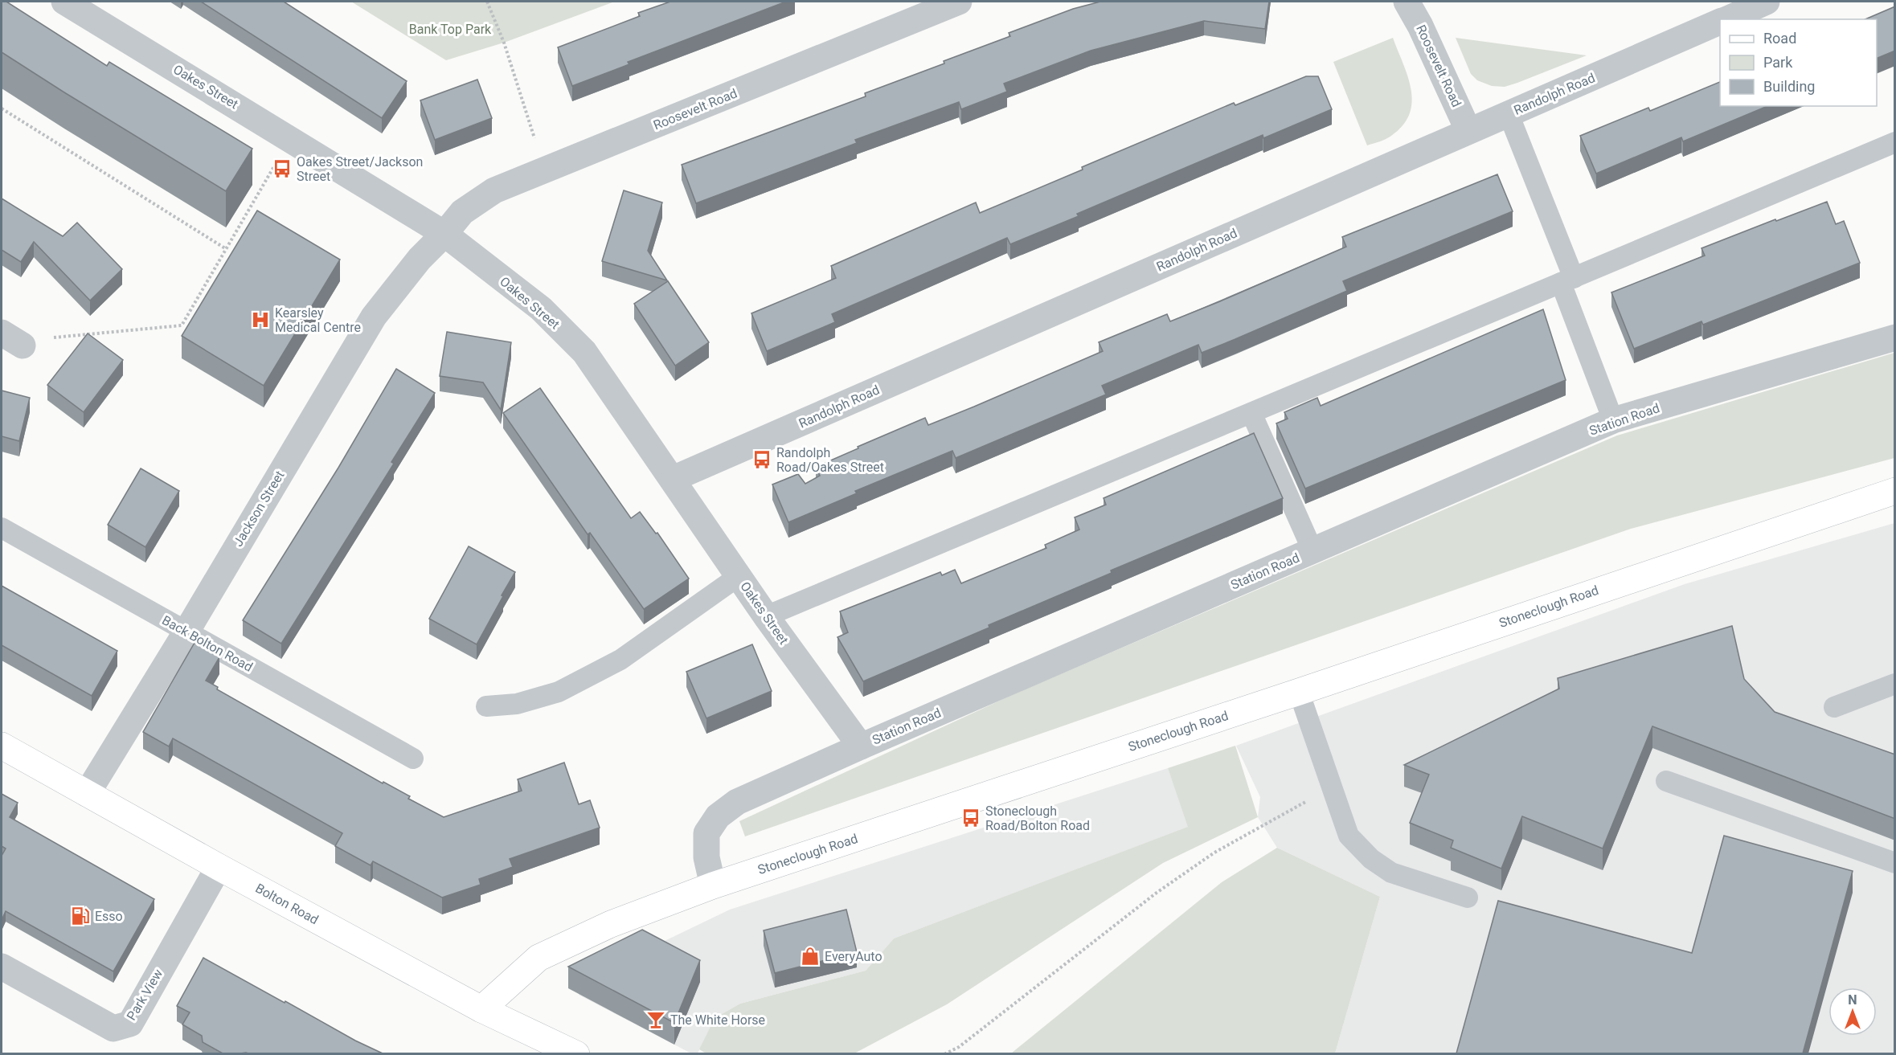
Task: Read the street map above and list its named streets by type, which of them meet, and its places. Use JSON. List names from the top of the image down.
{
  "streets": {
    "main road": ["Stoneclough Road", "Bolton Road"],
    "street": [
      "Roosevelt Road",
      "Oakes Street",
      "Randolph Road",
      "Station Road",
      "Jackson Street",
      "Park View"
    ],
    "lane": ["Back Bolton Road"]
  },
  "crossings": [
    ["Roosevelt Road", "Oakes Street"],
    ["Roosevelt Road", "Randolph Road"],
    ["Roosevelt Road", "Jackson Street"],
    ["Oakes Street", "Randolph Road"],
    ["Oakes Street", "Station Road"],
    ["Oakes Street", "Jackson Street"],
    ["Station Road", "Stoneclough Road"],
    ["Jackson Street", "Back Bolton Road"],
    ["Jackson Street", "Bolton Road"],
    ["Stoneclough Road", "Bolton Road"],
    ["Bolton Road", "Park View"]
  ],
  "parks": ["Bank Top Park"],
  "places": {
    "bus stop": ["Oakes Street/Jackson Street", "Randolph Road/Oakes Street", "Stoneclough Road/Bolton Road"],
    "hospital": ["Kearsley Medical Centre"],
    "fuel station": ["Esso"],
    "shop": ["EveryAuto"],
    "bar": ["The White Horse"]
  },
  "legend": ["Road", "Park", "Building"],
  "north": "top"
}
